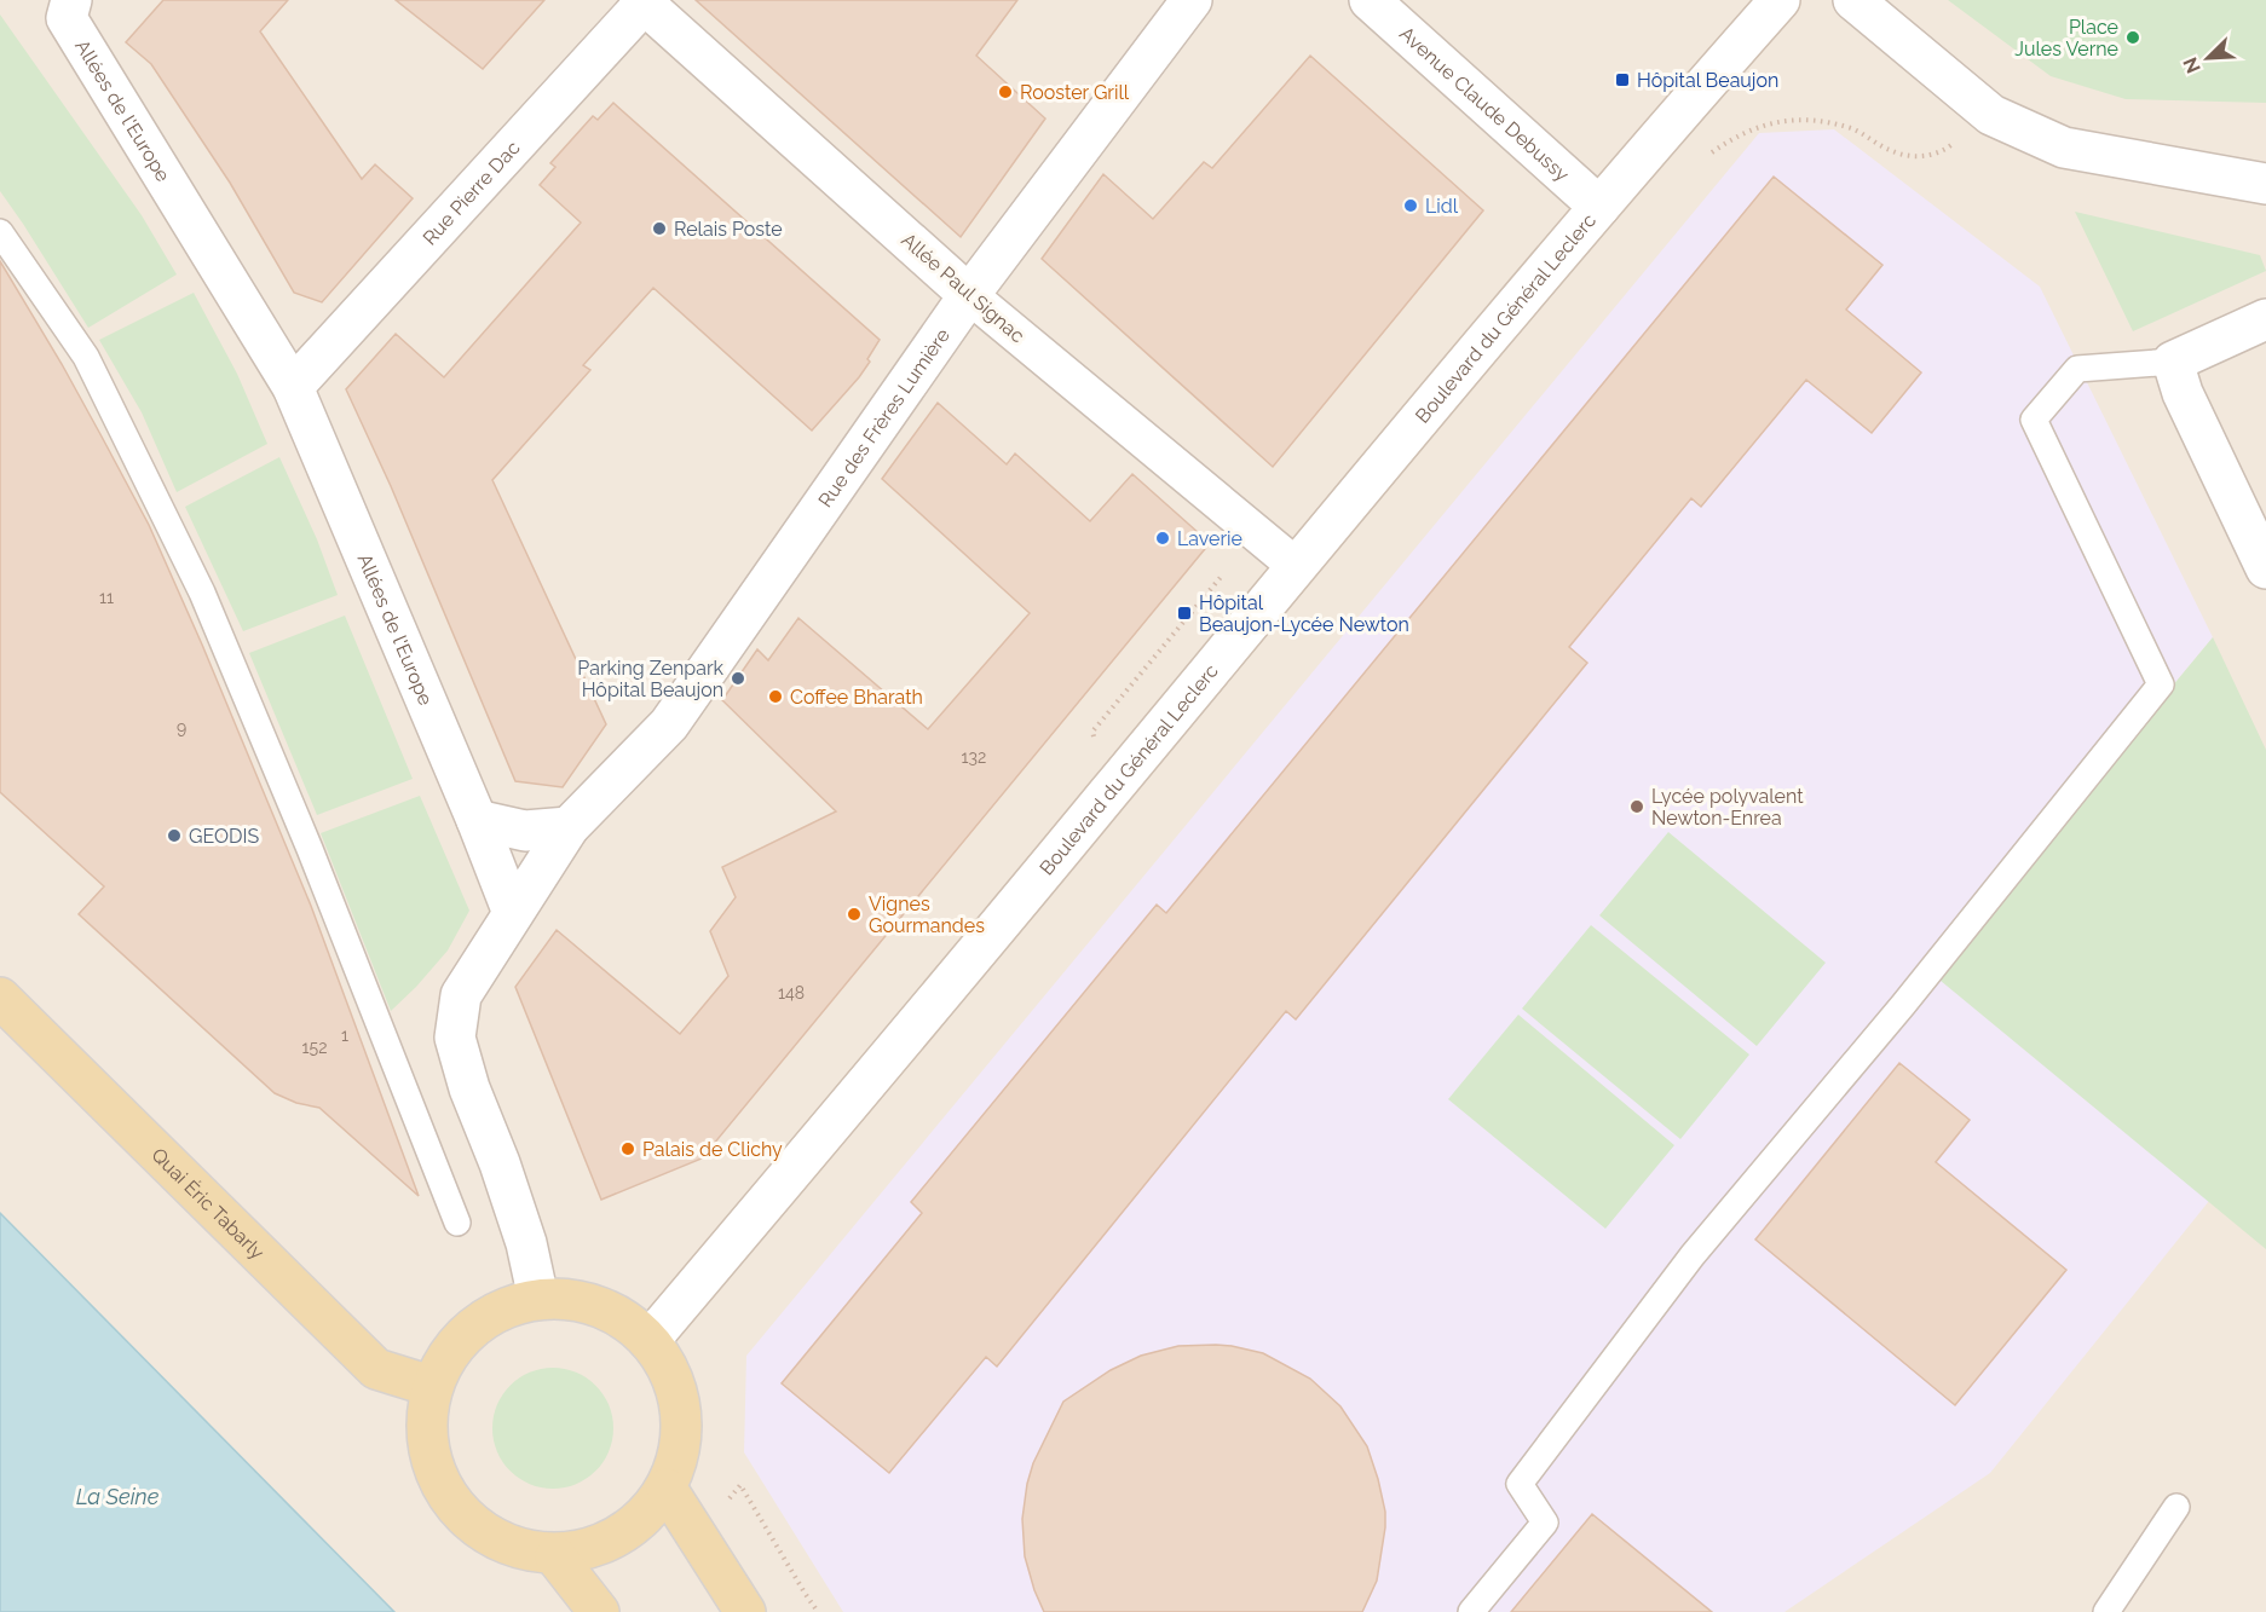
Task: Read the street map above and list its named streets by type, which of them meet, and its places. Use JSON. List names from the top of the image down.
{
  "streets": {
    "main road": ["Quai Éric Tabarly"],
    "street": [
      "Avenue Claude Debussy",
      "Allées de l'Europe",
      "Rue Pierre Dac",
      "Allée Paul Signac",
      "Boulevard du Général Leclerc",
      "Rue des Frères Lumière"
    ]
  },
  "crossings": [
    ["Avenue Claude Debussy", "Boulevard du Général Leclerc"],
    ["Allées de l'Europe", "Rue Pierre Dac"],
    ["Allées de l'Europe", "Rue des Frères Lumière"],
    ["Rue Pierre Dac", "Allée Paul Signac"],
    ["Allée Paul Signac", "Boulevard du Général Leclerc"],
    ["Allée Paul Signac", "Rue des Frères Lumière"],
    ["Boulevard du Général Leclerc", "Quai Éric Tabarly"]
  ],
  "water": ["La Seine"],
  "places": {
    "other": [
      "Place Jules Verne",
      "Rooster Grill",
      "Lidl",
      "Relais Poste",
      "Laverie",
      "Parking Zenpark Hôpital Beaujon",
      "Coffee Bharath",
      "Lycée polyvalent Newton-Enrea",
      "GEODIS",
      "Vignes Gourmandes",
      "Palais de Clichy"
    ],
    "transit": ["Hôpital Beaujon", "Hôpital Beaujon-Lycée Newton"]
  },
  "house_numbers": [
    "11",
    "9",
    "132",
    "148",
    "1",
    "152"
  ],
  "north": "bottom left"
}
